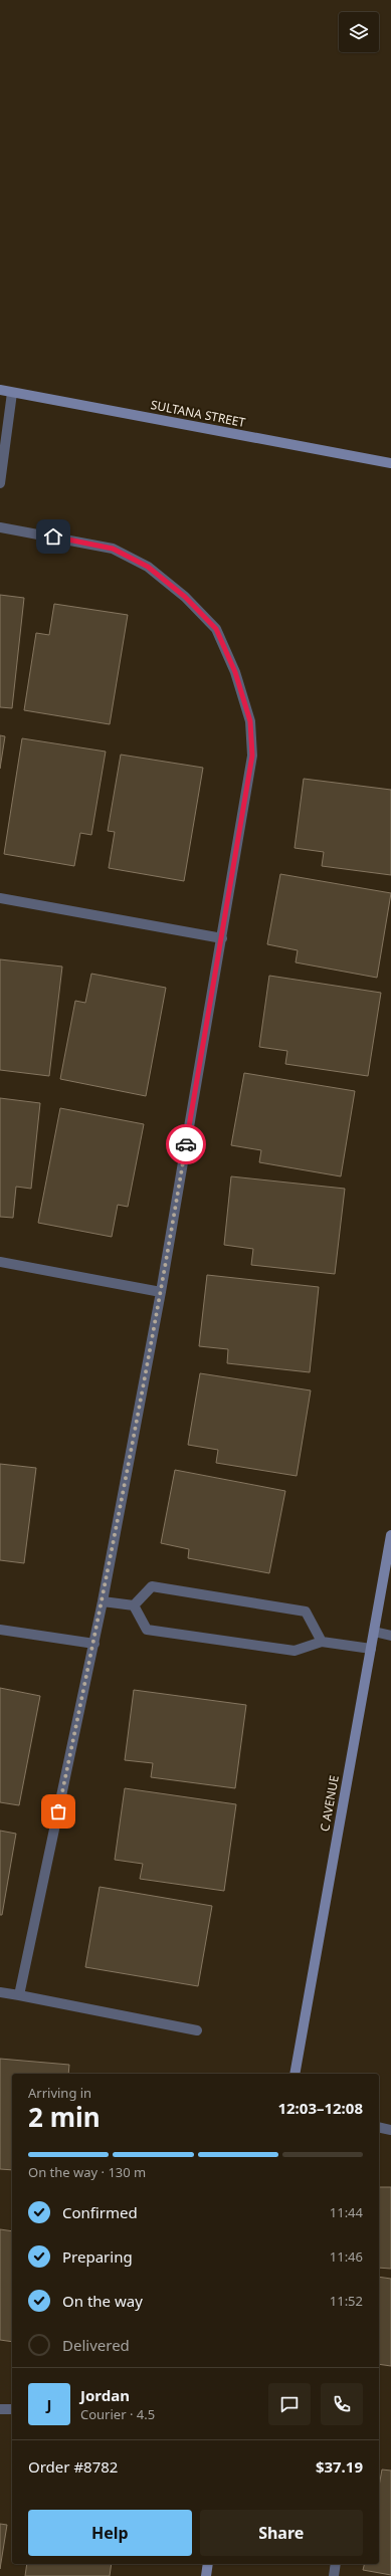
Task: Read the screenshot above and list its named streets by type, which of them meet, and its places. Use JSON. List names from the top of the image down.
{
  "streets": {
    "street": ["SULTANA STREET", "C AVENUE"]
  },
  "page": {
    "heading": ["2 min", "Arriving in", "12:03–12:08"],
    "panel": [
      "Jordan",
      "Courier · 4.5",
      "Order #8782",
      "$37.19"
    ],
    "bar": "On the way · 130 m",
    "list": [
      ["Confirmed", "11:44"],
      ["Preparing", "11:46"],
      ["On the way", "11:52"],
      "Delivered"
    ],
    "round": "J",
    "buttons": ["Help", "Share"]
  }
}
